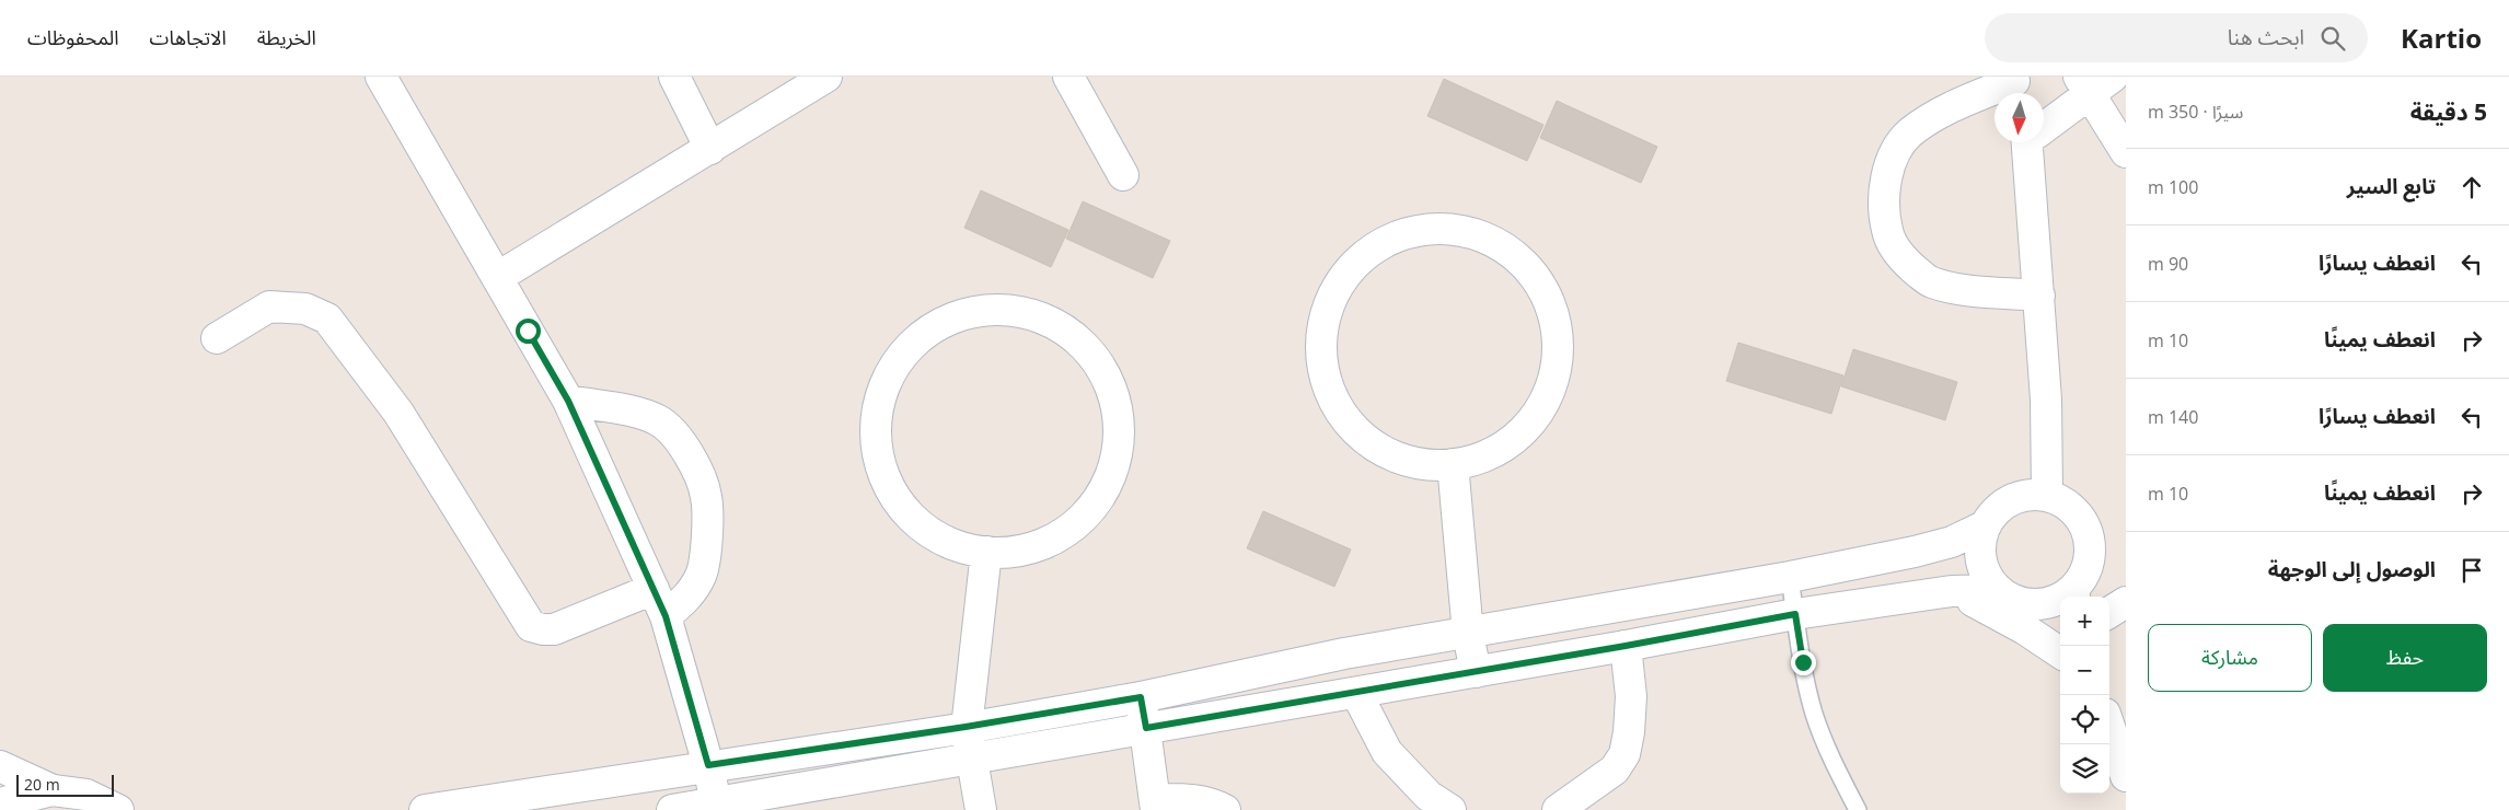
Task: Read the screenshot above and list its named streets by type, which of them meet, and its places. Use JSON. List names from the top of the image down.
{
  "scale_bar": "20 m",
  "north": "bottom",
  "page": {
    "header": "Kartio",
    "search": "ابحث هنا",
    "nav": ["الخريطة", "الاتجاهات", "المحفوظات"],
    "heading": ["5 دقيقة", "سيرًا · 350 m"],
    "list": [
      ["تابع السير", "100 m"],
      ["انعطف يسارًا", "90 m"],
      ["انعطف يمينًا", "10 m"],
      ["انعطف يسارًا", "140 m"],
      ["انعطف يمينًا", "10 m"],
      "الوصول إلى الوجهة"
    ],
    "map_buttons": ["+", "−"],
    "buttons": ["حفظ", "مشاركة"],
    "scale": "20 m"
  }
}
